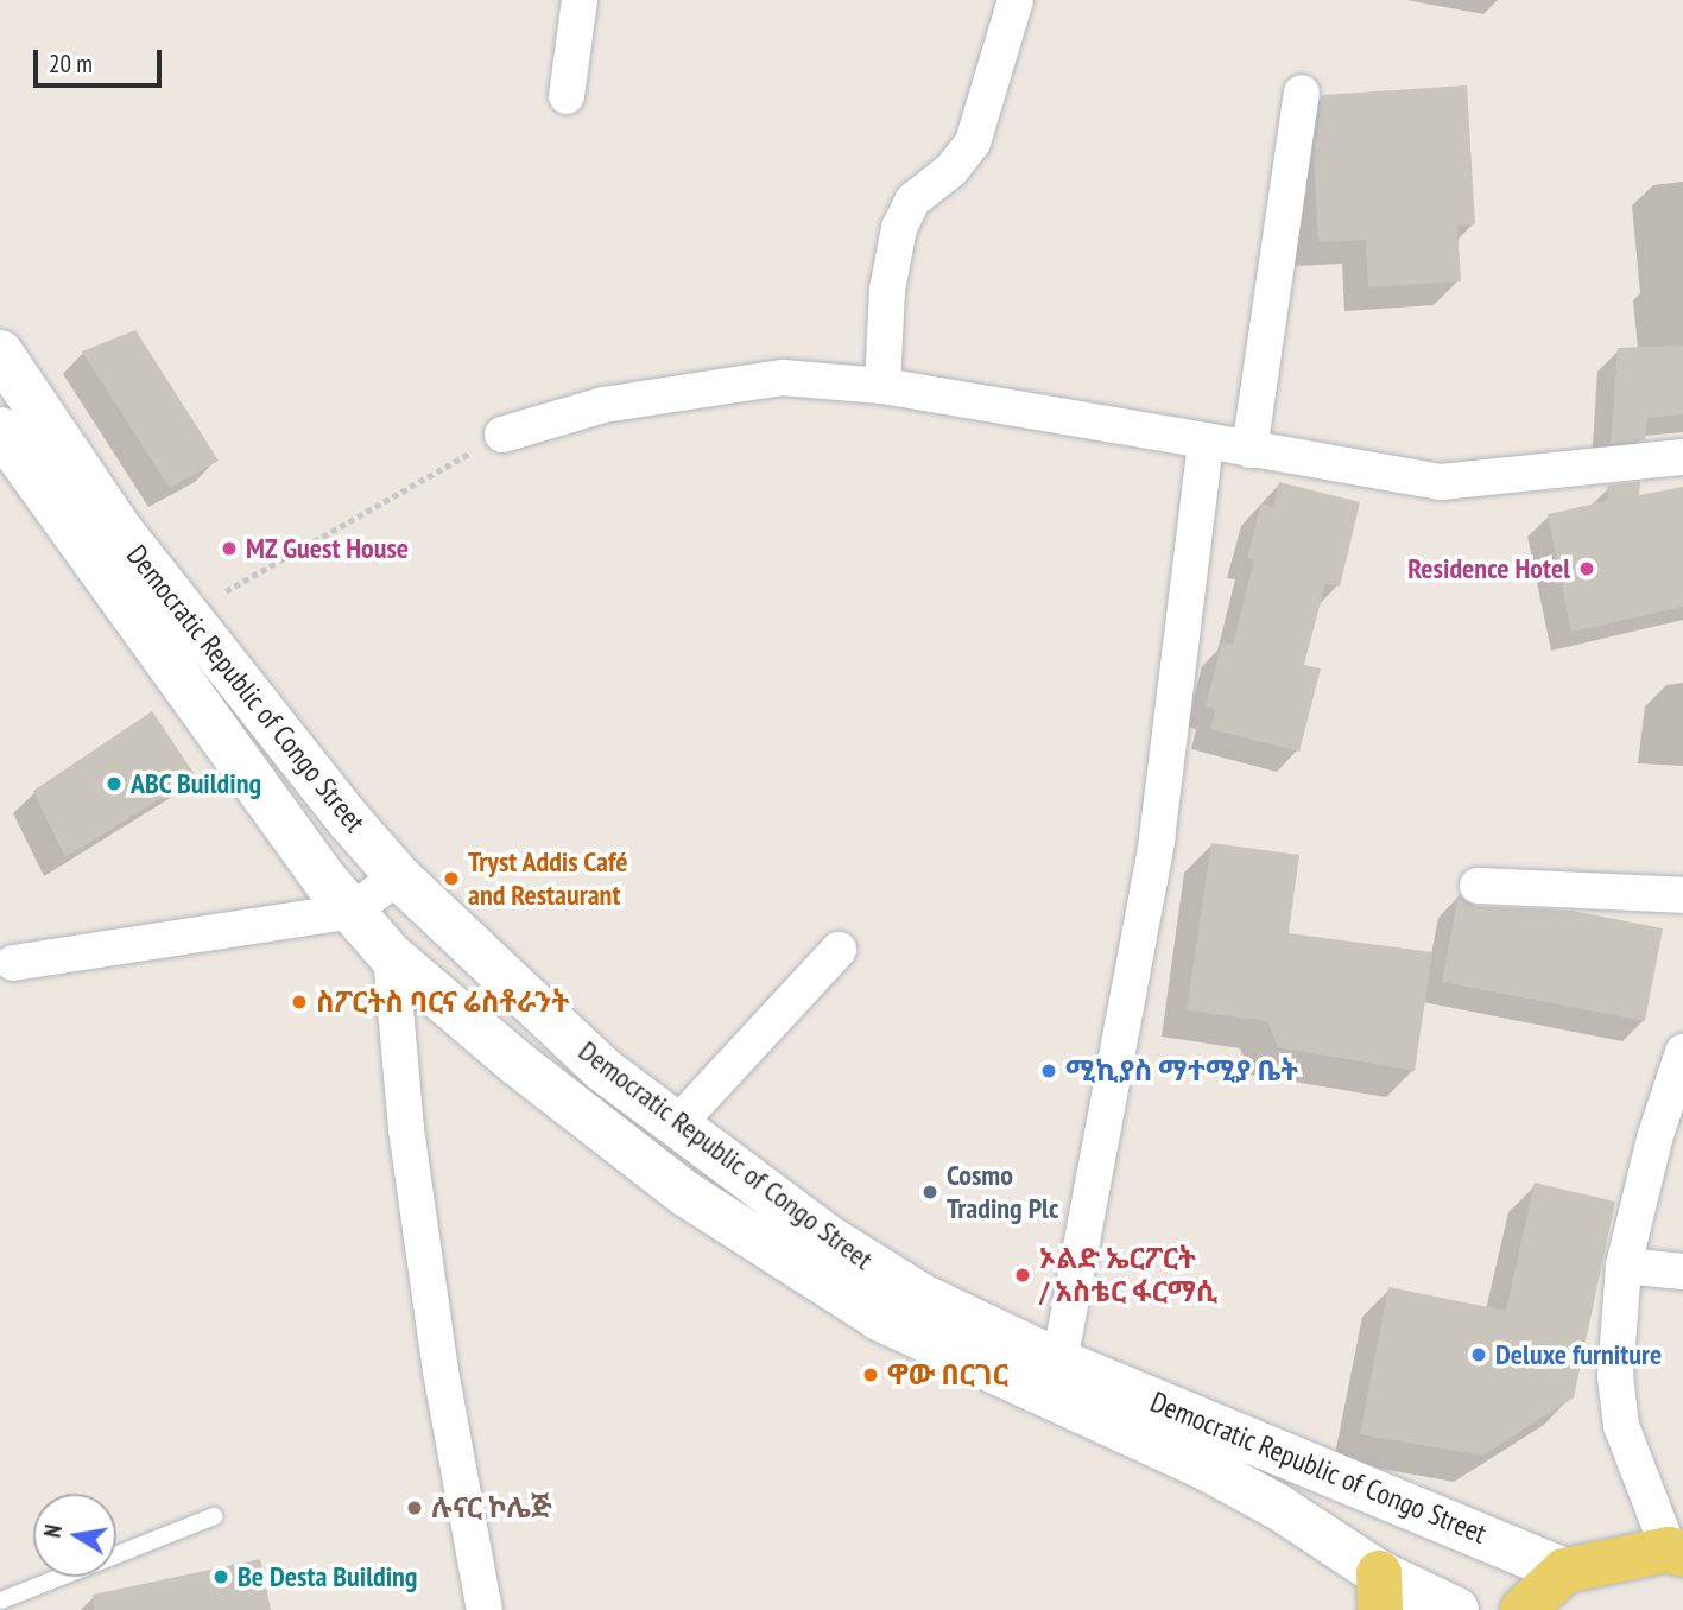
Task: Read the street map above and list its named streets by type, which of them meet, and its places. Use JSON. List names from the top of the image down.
{
  "streets": {
    "main road": ["Democratic Republic of Congo Street"]
  },
  "places": [
    "MZ Guest House",
    "Residence Hotel",
    "ABC Building",
    "Tryst Addis Café and Restaurant",
    "ስፖርትስ ባርና ሬስቶራንት",
    "ሚኪያስ ማተሚያ ቤት",
    "Cosmo Trading Plc",
    "ኦልድ ኤርፖርት / አስቴር ፋርማሲ",
    "Deluxe furniture",
    "ዋው በርገር",
    "ሉናር ኮሌጅ",
    "Be Desta Building"
  ],
  "scale_bar": "20 m",
  "north": "left"
}
